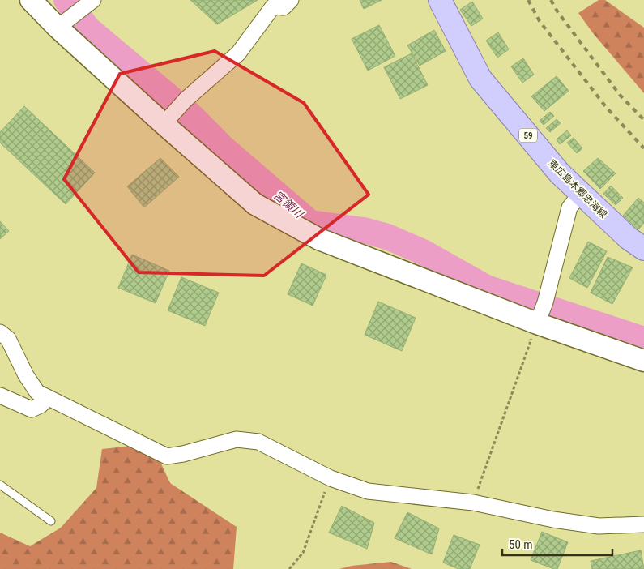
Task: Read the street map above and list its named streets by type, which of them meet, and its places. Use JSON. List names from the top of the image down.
{
  "streets": {
    "main road": ["59", "東広島本郷忠海線"]
  },
  "water": ["宮領川"],
  "scale_bar": "50 m"
}
